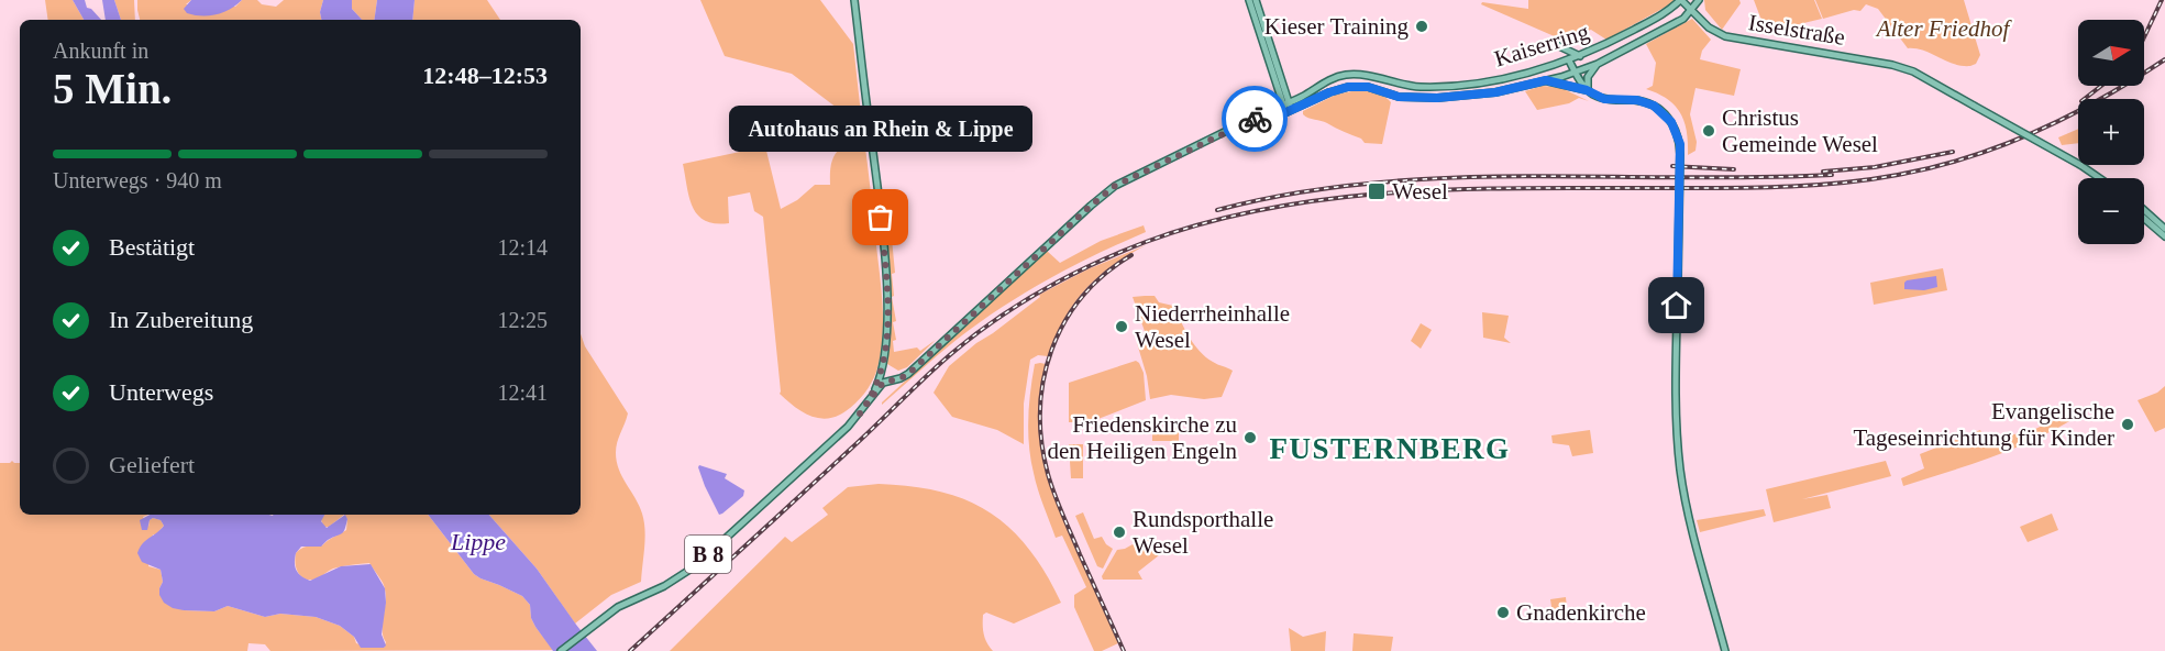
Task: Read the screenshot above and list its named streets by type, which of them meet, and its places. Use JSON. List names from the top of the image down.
{
  "streets": {
    "main road": ["Isselstraße", "Kaiserring", "B 8"]
  },
  "crossings": [
    ["Isselstraße", "Kaiserring"]
  ],
  "districts": ["FUSTERNBERG"],
  "water": ["Lippe"],
  "parks": ["Alter Friedhof"],
  "places": {
    "other": [
      "Kieser Training",
      "Christus Gemeinde Wesel",
      "Autohaus an Rhein & Lippe",
      "Niederrheinhalle Wesel",
      "Evangelische Tageseinrichtung für Kinder",
      "Friedenskirche zu den Heiligen Engeln",
      "Rundsporthalle Wesel",
      "Gnadenkirche"
    ],
    "transit": ["Wesel"]
  },
  "north": "right",
  "page": {
    "map_buttons": ["+", "−"],
    "heading": ["5 Min.", "Ankunft in", "12:48–12:53"],
    "bubble": "Autohaus an Rhein & Lippe",
    "bar": "Unterwegs · 940 m",
    "list": [
      ["Bestätigt", "12:14"],
      ["In Zubereitung", "12:25"],
      ["Unterwegs", "12:41"],
      "Geliefert"
    ]
  }
}
